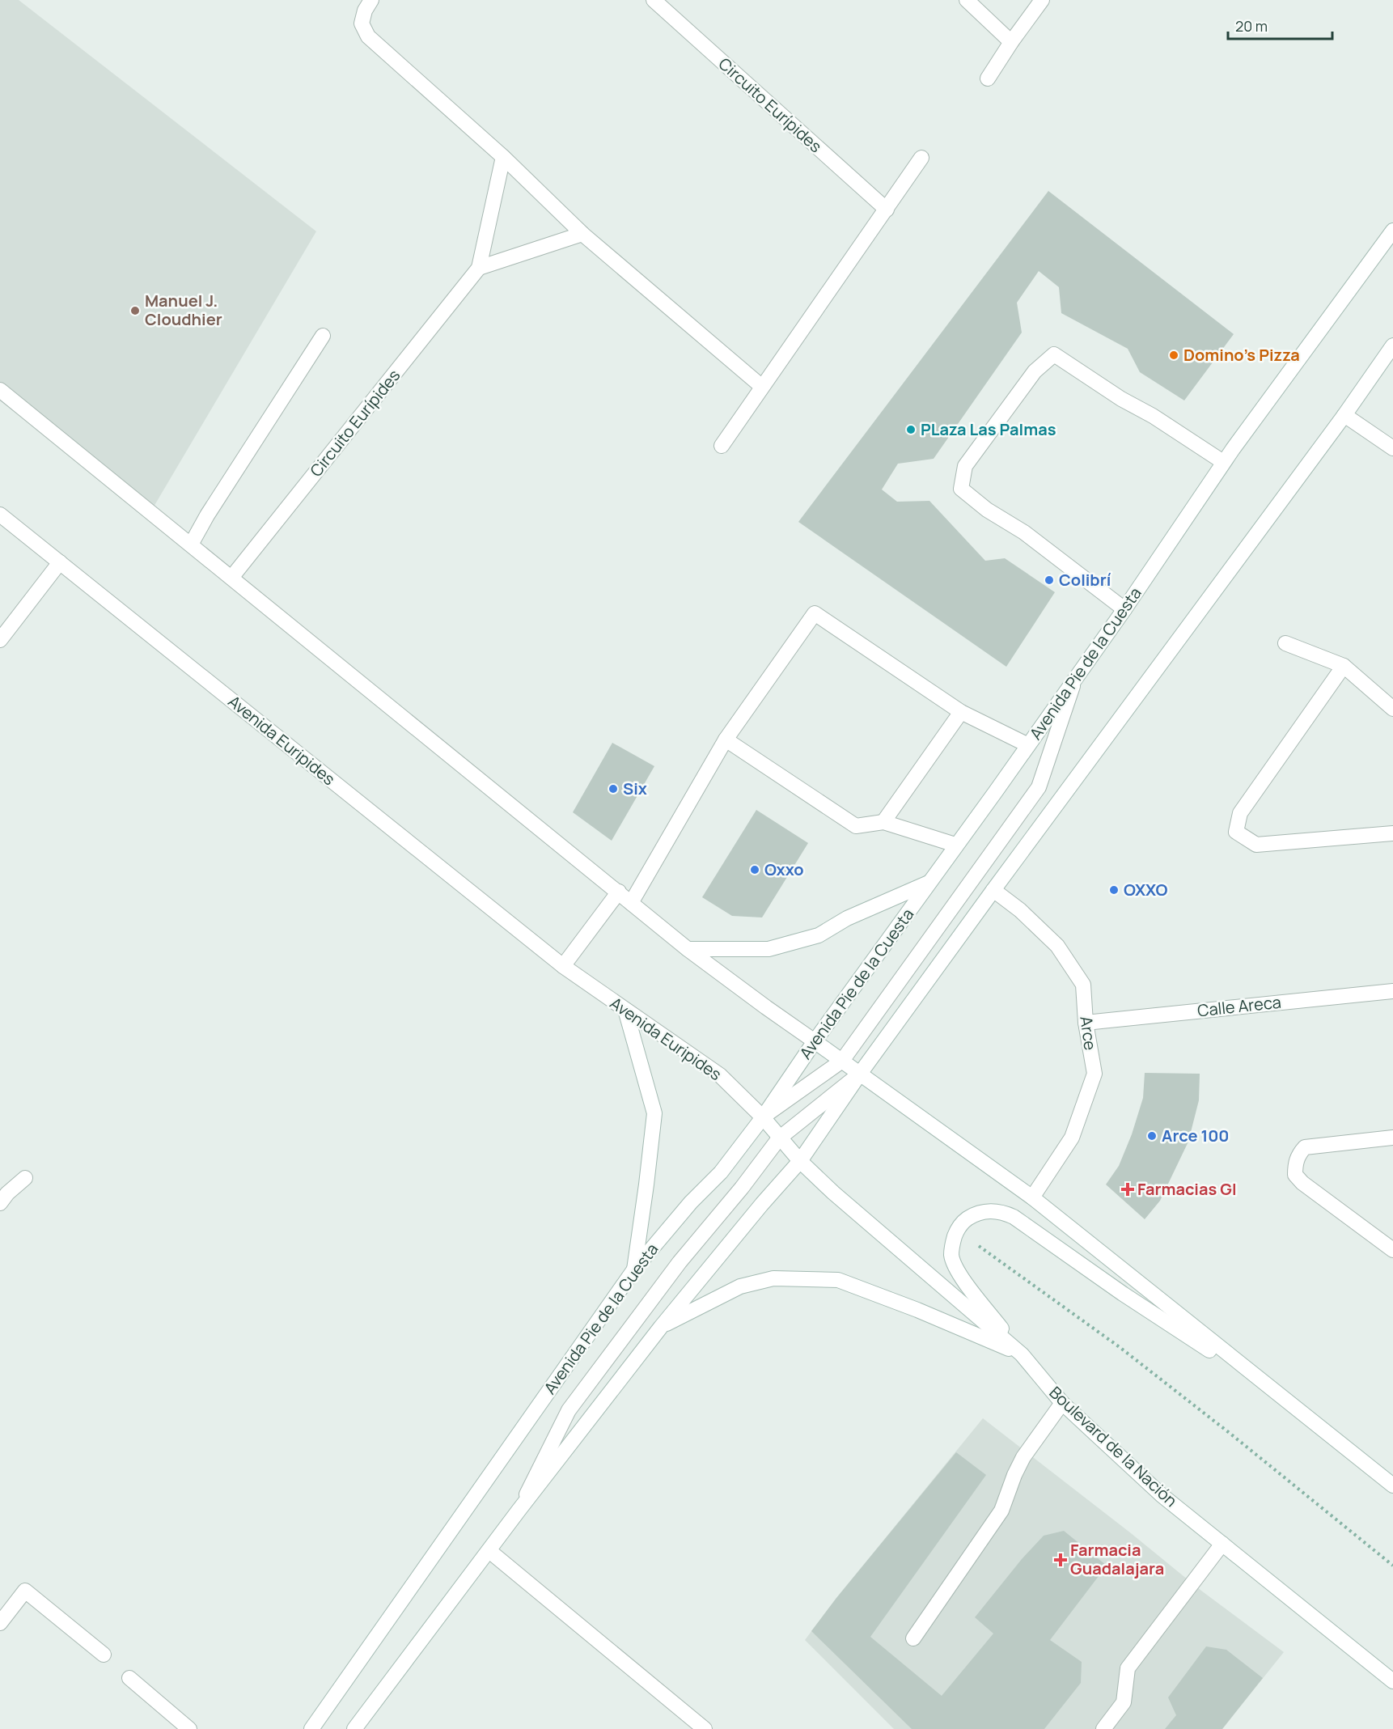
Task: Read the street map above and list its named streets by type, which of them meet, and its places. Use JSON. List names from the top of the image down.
{
  "streets": {
    "main road": [
      "Circuito Eurípides",
      "Avenida Pie de la Cuesta",
      "Avenida Euripides",
      "Calle Areca",
      "Arce",
      "Boulevard de la Nación"
    ]
  },
  "crossings": [
    ["Avenida Pie de la Cuesta", "Avenida Euripides"],
    ["Avenida Euripides", "Boulevard de la Nación"],
    ["Calle Areca", "Arce"]
  ],
  "places": {
    "other": [
      "Manuel J. Cloudhier",
      "Domino's Pizza",
      "PLaza Las Palmas",
      "Colibrí",
      "Six",
      "Oxxo",
      "OXXO",
      "Arce 100"
    ],
    "health": ["Farmacias GI", "Farmacia Guadalajara"]
  },
  "scale_bar": "20 m"
}
